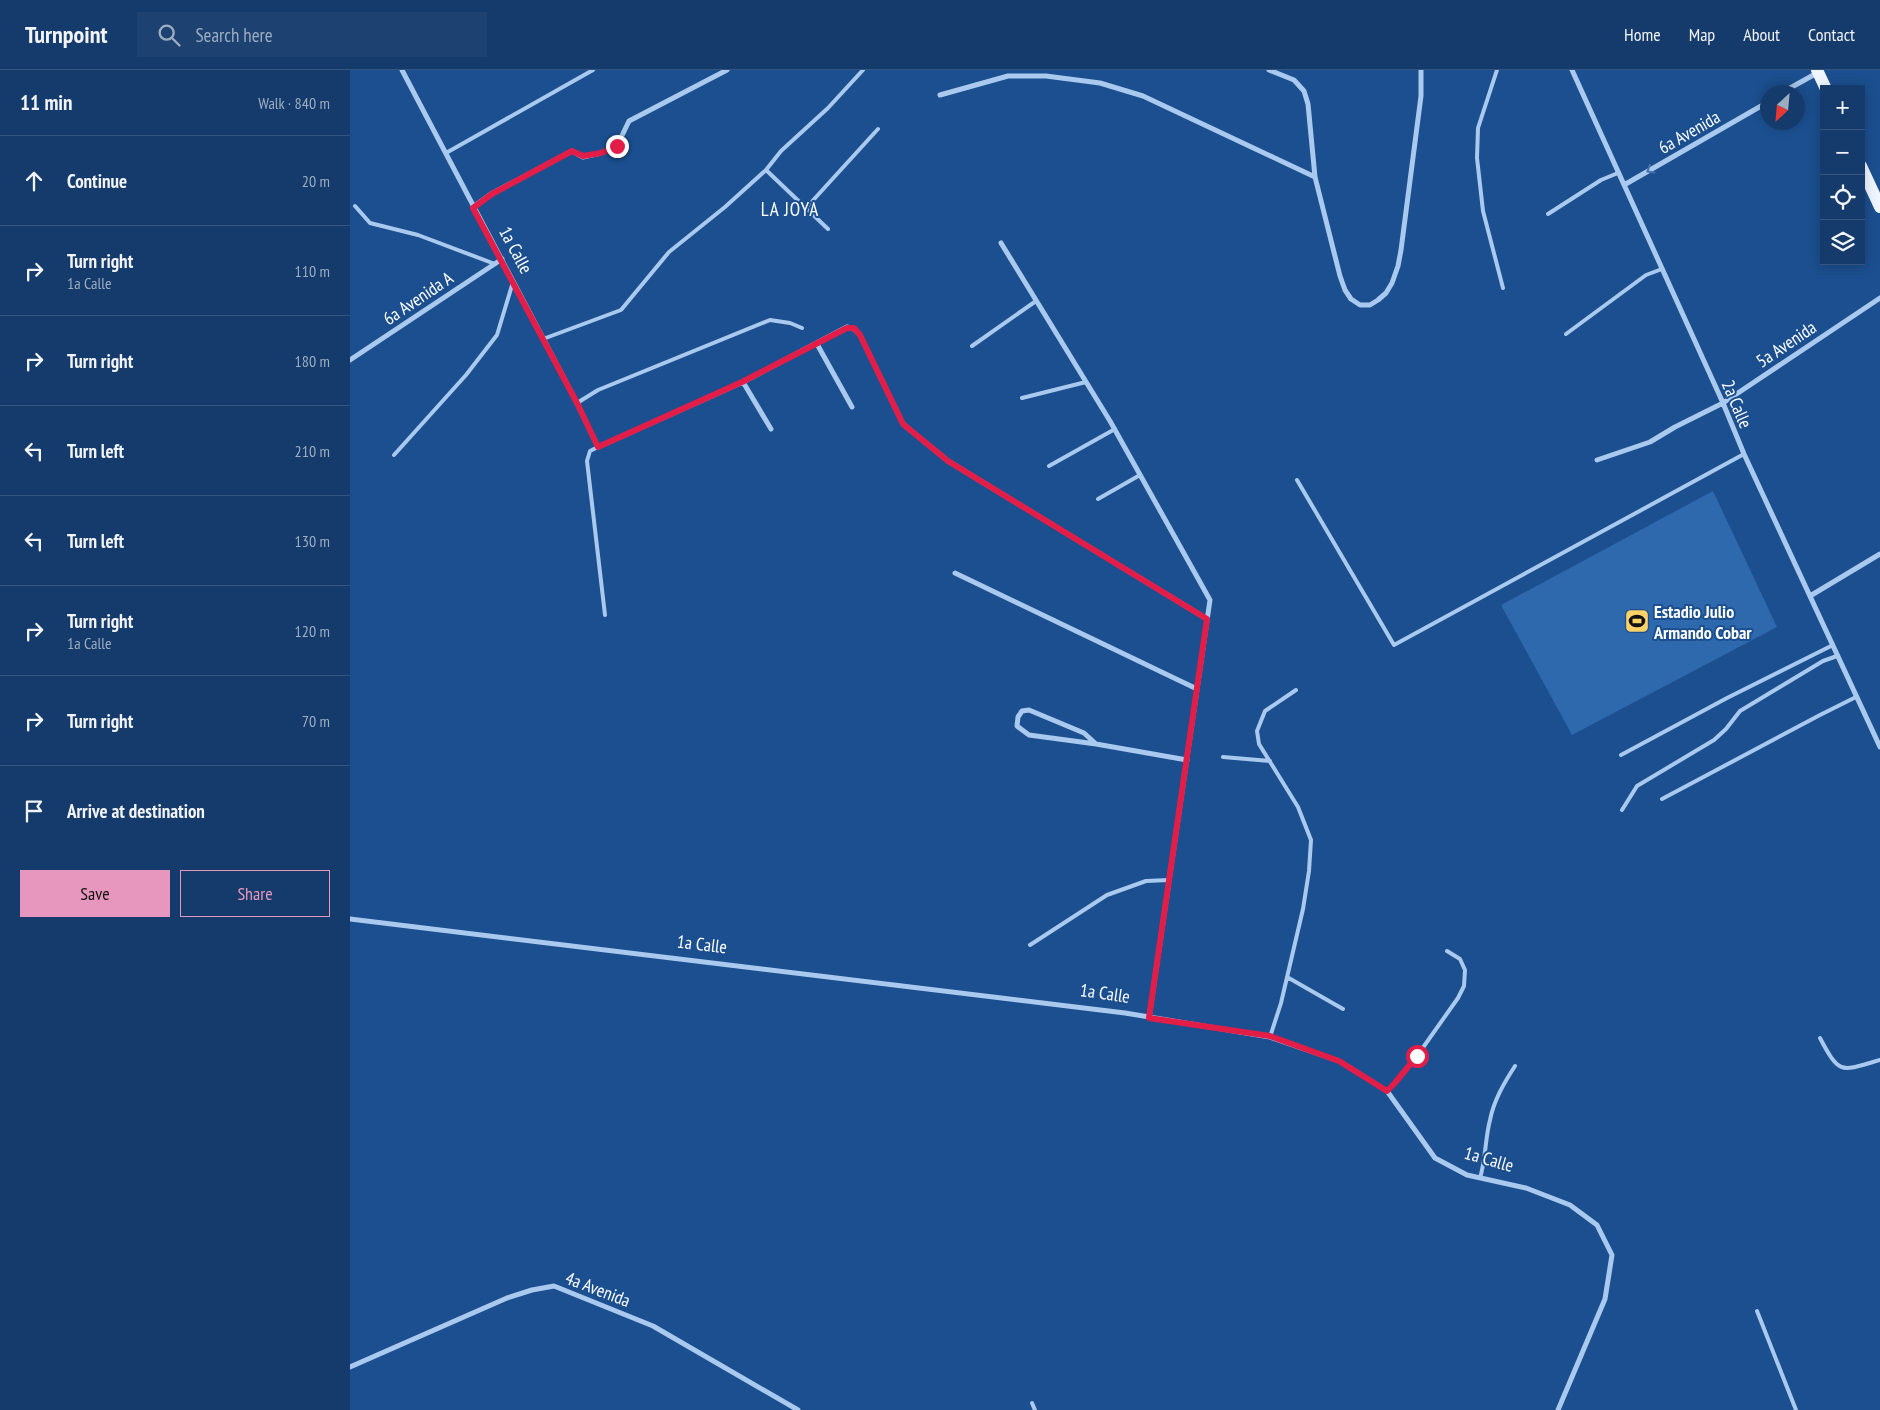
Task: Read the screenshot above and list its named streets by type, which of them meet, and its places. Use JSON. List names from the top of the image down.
{
  "streets": {
    "street": [
      "6a Avenida",
      "1a Calle",
      "6a Avenida A",
      "5a Avenida",
      "2a Calle",
      "4a Avenida"
    ]
  },
  "crossings": [
    ["6a Avenida", "2a Calle"],
    ["1a Calle", "6a Avenida A"],
    ["5a Avenida", "2a Calle"]
  ],
  "one_way": ["6a Avenida"],
  "districts": ["LA JOYA"],
  "places": {
    "sports": ["Estadio Julio Armando Cobar"]
  },
  "north": "bottom left",
  "page": {
    "header": "Turnpoint",
    "search": "Search here",
    "nav": [
      "Home",
      "Map",
      "About",
      "Contact"
    ],
    "heading": ["11 min", "Walk · 840 m"],
    "map_buttons": ["+", "−"],
    "list": [
      ["Continue", "20 m"],
      ["Turn right", "1a Calle", "110 m"],
      ["Turn right", "180 m"],
      ["Turn left", "210 m"],
      ["Turn left", "130 m"],
      ["Turn right", "1a Calle", "120 m"],
      ["Turn right", "70 m"],
      "Arrive at destination"
    ],
    "buttons": ["Save", "Share"]
  }
}
